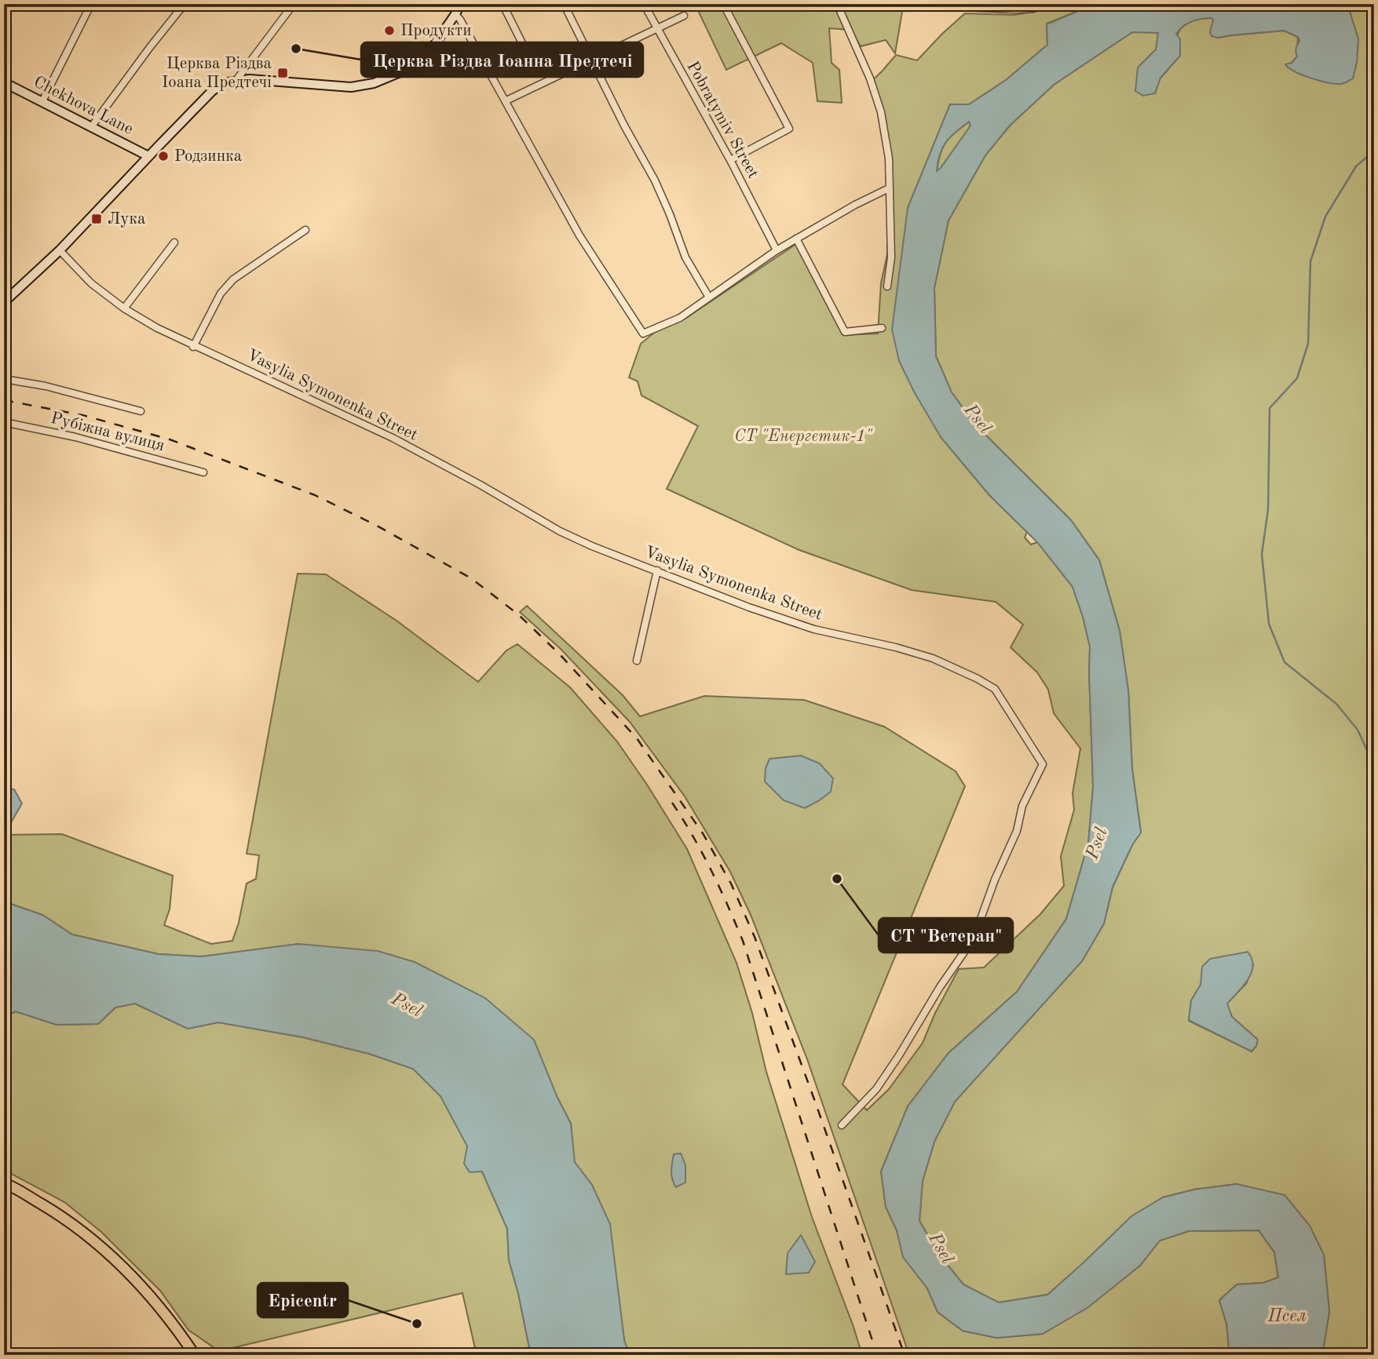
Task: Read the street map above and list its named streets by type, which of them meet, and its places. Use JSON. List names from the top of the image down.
{
  "streets": {
    "main road": ["Chekhova Lane"],
    "street": ["Pobratymiv Street", "Vasylia Symonenka Street", "Рубіжна вулиця"]
  },
  "water": ["Psel", "Псел"],
  "parks": ["СТ \"Енергетик-1\""],
  "places": {
    "other": [
      "Продукти",
      "Церква Різдва Іоанна Предтечі",
      "Родзинка",
      "СТ \"Ветеран\"",
      "Epicentr"
    ],
    "transit": ["Церква Різдва Іоана Предтечі", "Лука"]
  }
}
